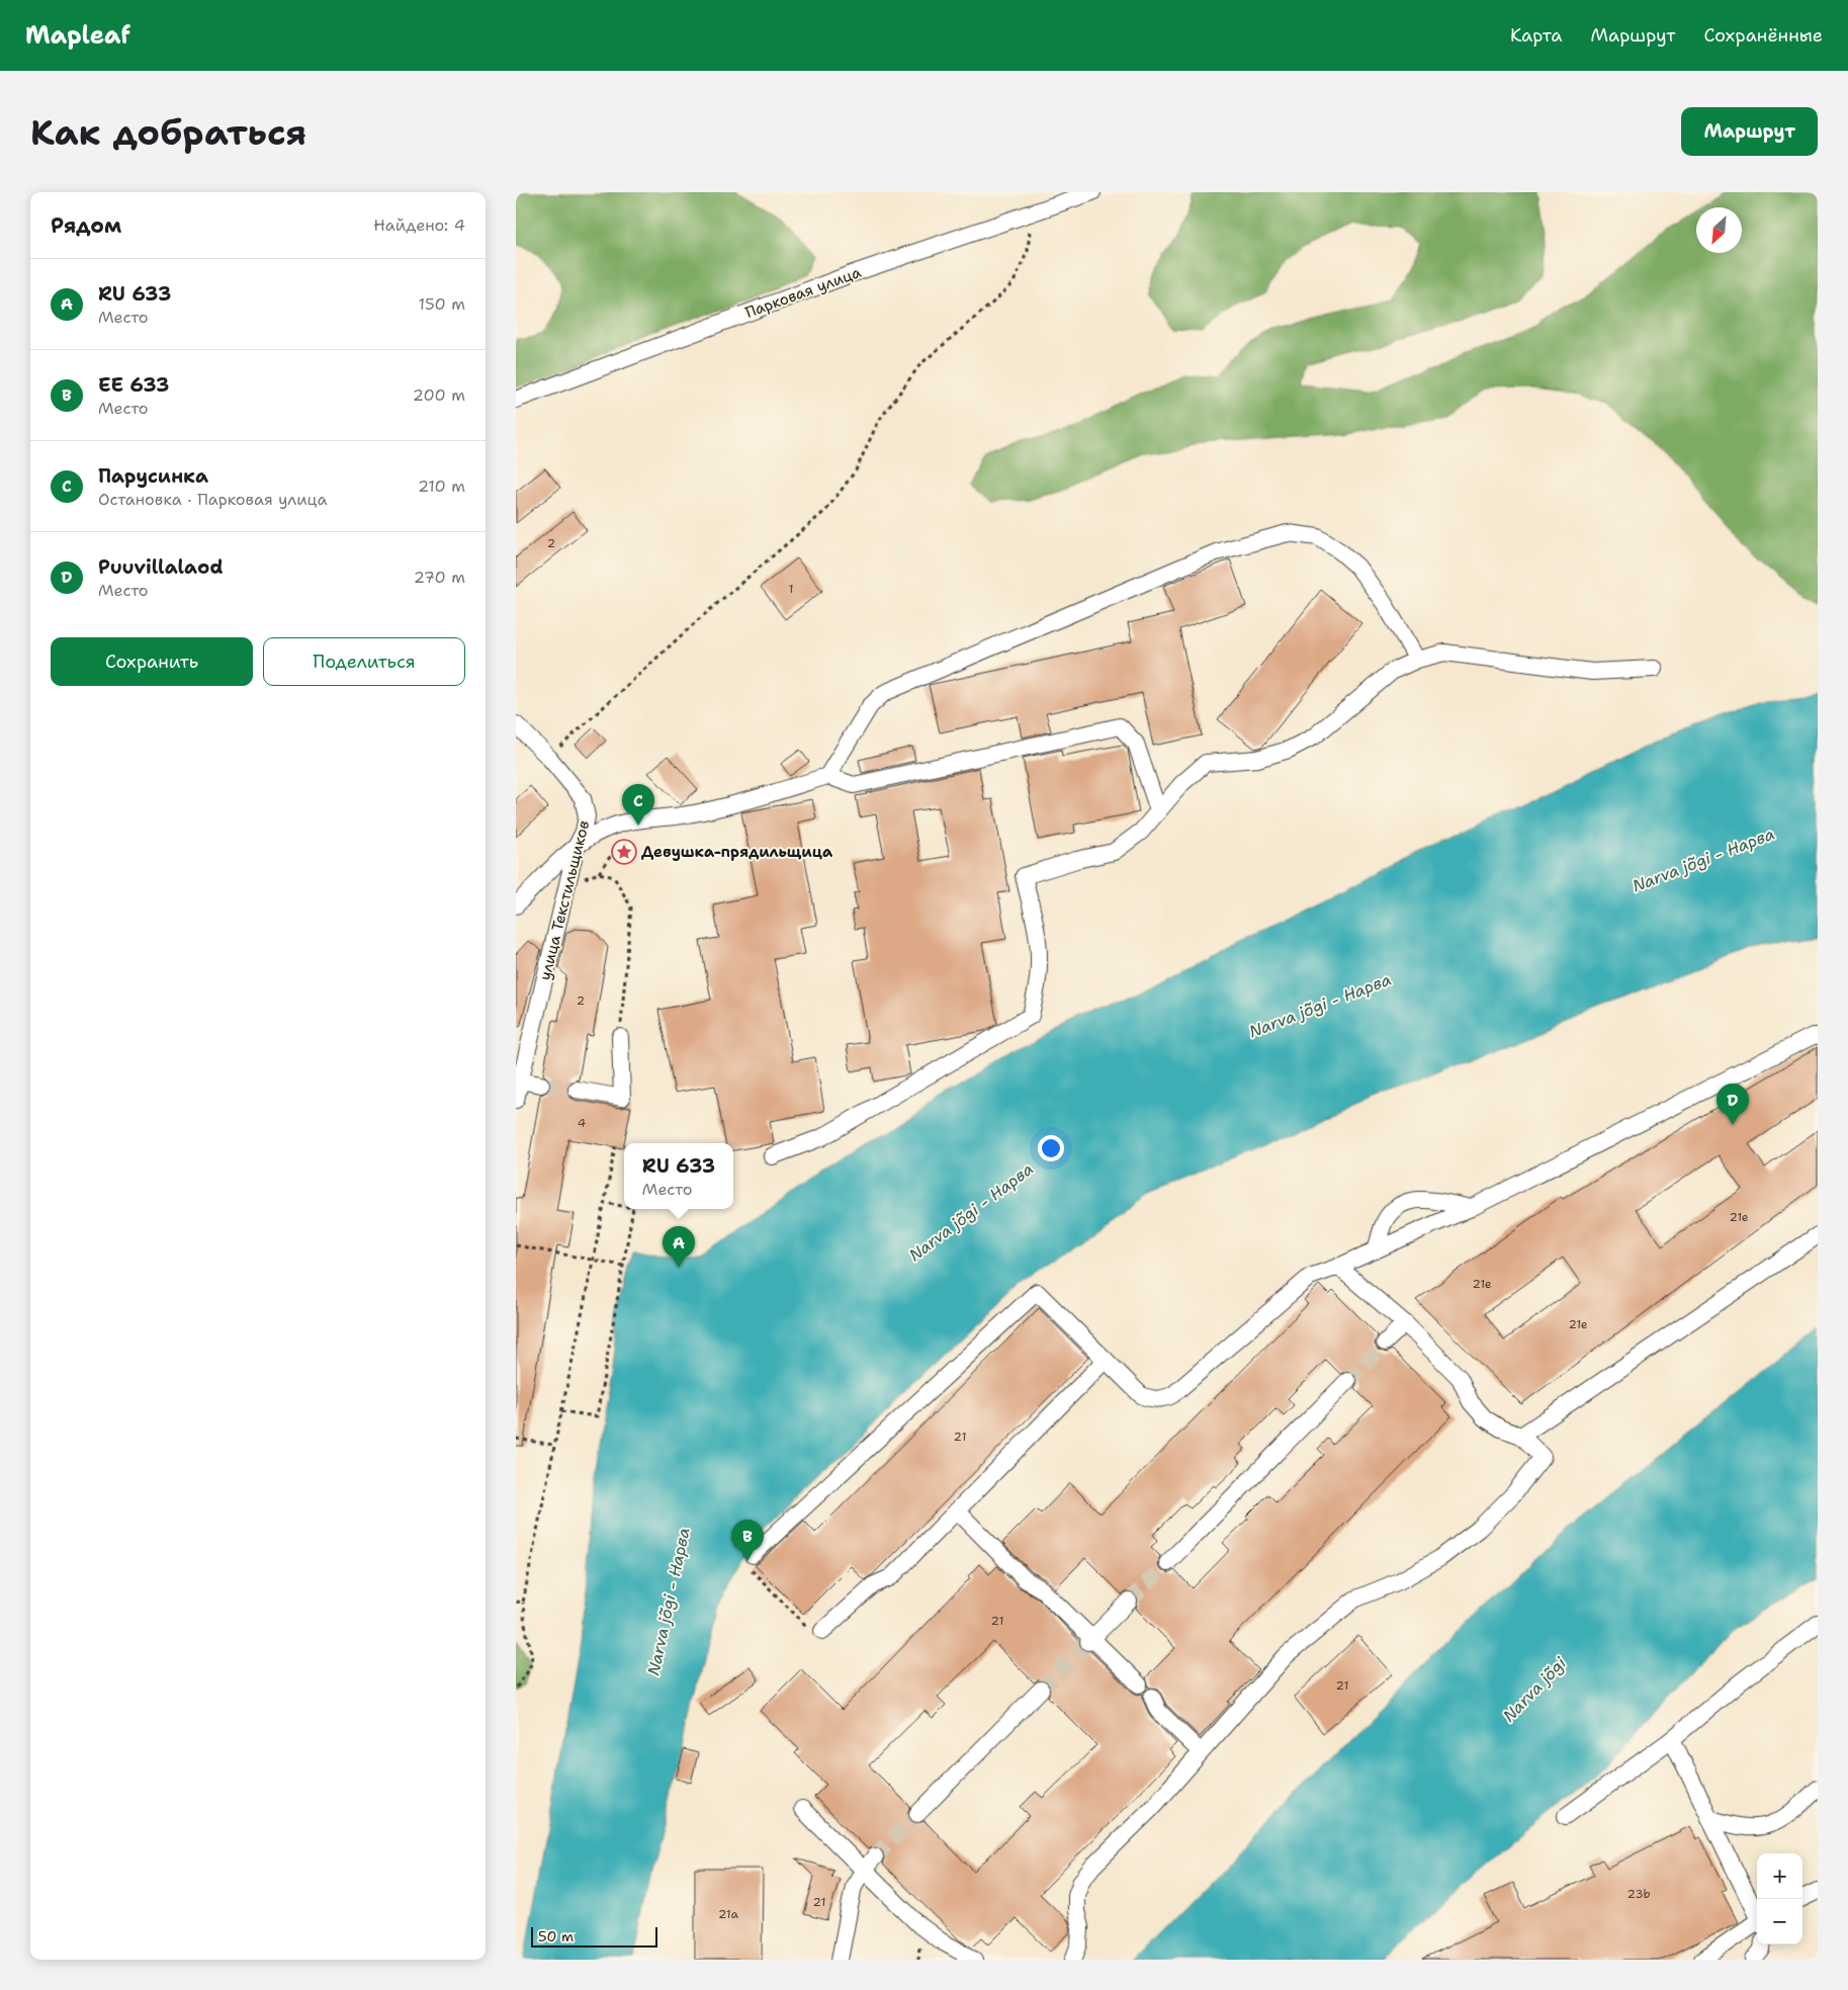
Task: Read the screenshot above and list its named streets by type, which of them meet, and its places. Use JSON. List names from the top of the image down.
{
  "streets": {
    "street": ["Парковая улица", "улица Текстильщиков"]
  },
  "water": ["Narva jõgi - Нарва", "Narva jõgi"],
  "places": {
    "place": ["Девушка-прядильщица"]
  },
  "house_numbers": [
    "2",
    "1",
    "2",
    "4",
    "21e",
    "21e",
    "21e",
    "21",
    "21",
    "21",
    "23b",
    "21",
    "21a"
  ],
  "scale_bar": "50 m",
  "north": "bottom left",
  "page": {
    "header": "Mapleaf",
    "nav": ["Карта", "Маршрут", "Сохранённые"],
    "buttons": [
      "Маршрут",
      ["Сохранить", "Поделиться"]
    ],
    "title": "Как добраться",
    "heading": ["Рядом", "Найдено: 4"],
    "list": [
      {
        "mark": "A",
        "name": "RU 633",
        "note": "Место",
        "value": "150 m"
      },
      {
        "mark": "B",
        "name": "EE 633",
        "note": "Место",
        "value": "200 m"
      },
      {
        "mark": "C",
        "name": "Парусинка",
        "note": "Остановка · Парковая улица",
        "value": "210 m"
      },
      {
        "mark": "D",
        "name": "Puuvillalaod",
        "note": "Место",
        "value": "270 m"
      }
    ],
    "pins": [
      "C",
      "D",
      "A",
      "B"
    ],
    "popup": ["RU 633", "Место"],
    "map_buttons": ["+", "−"],
    "scale": "50 m"
  }
}
